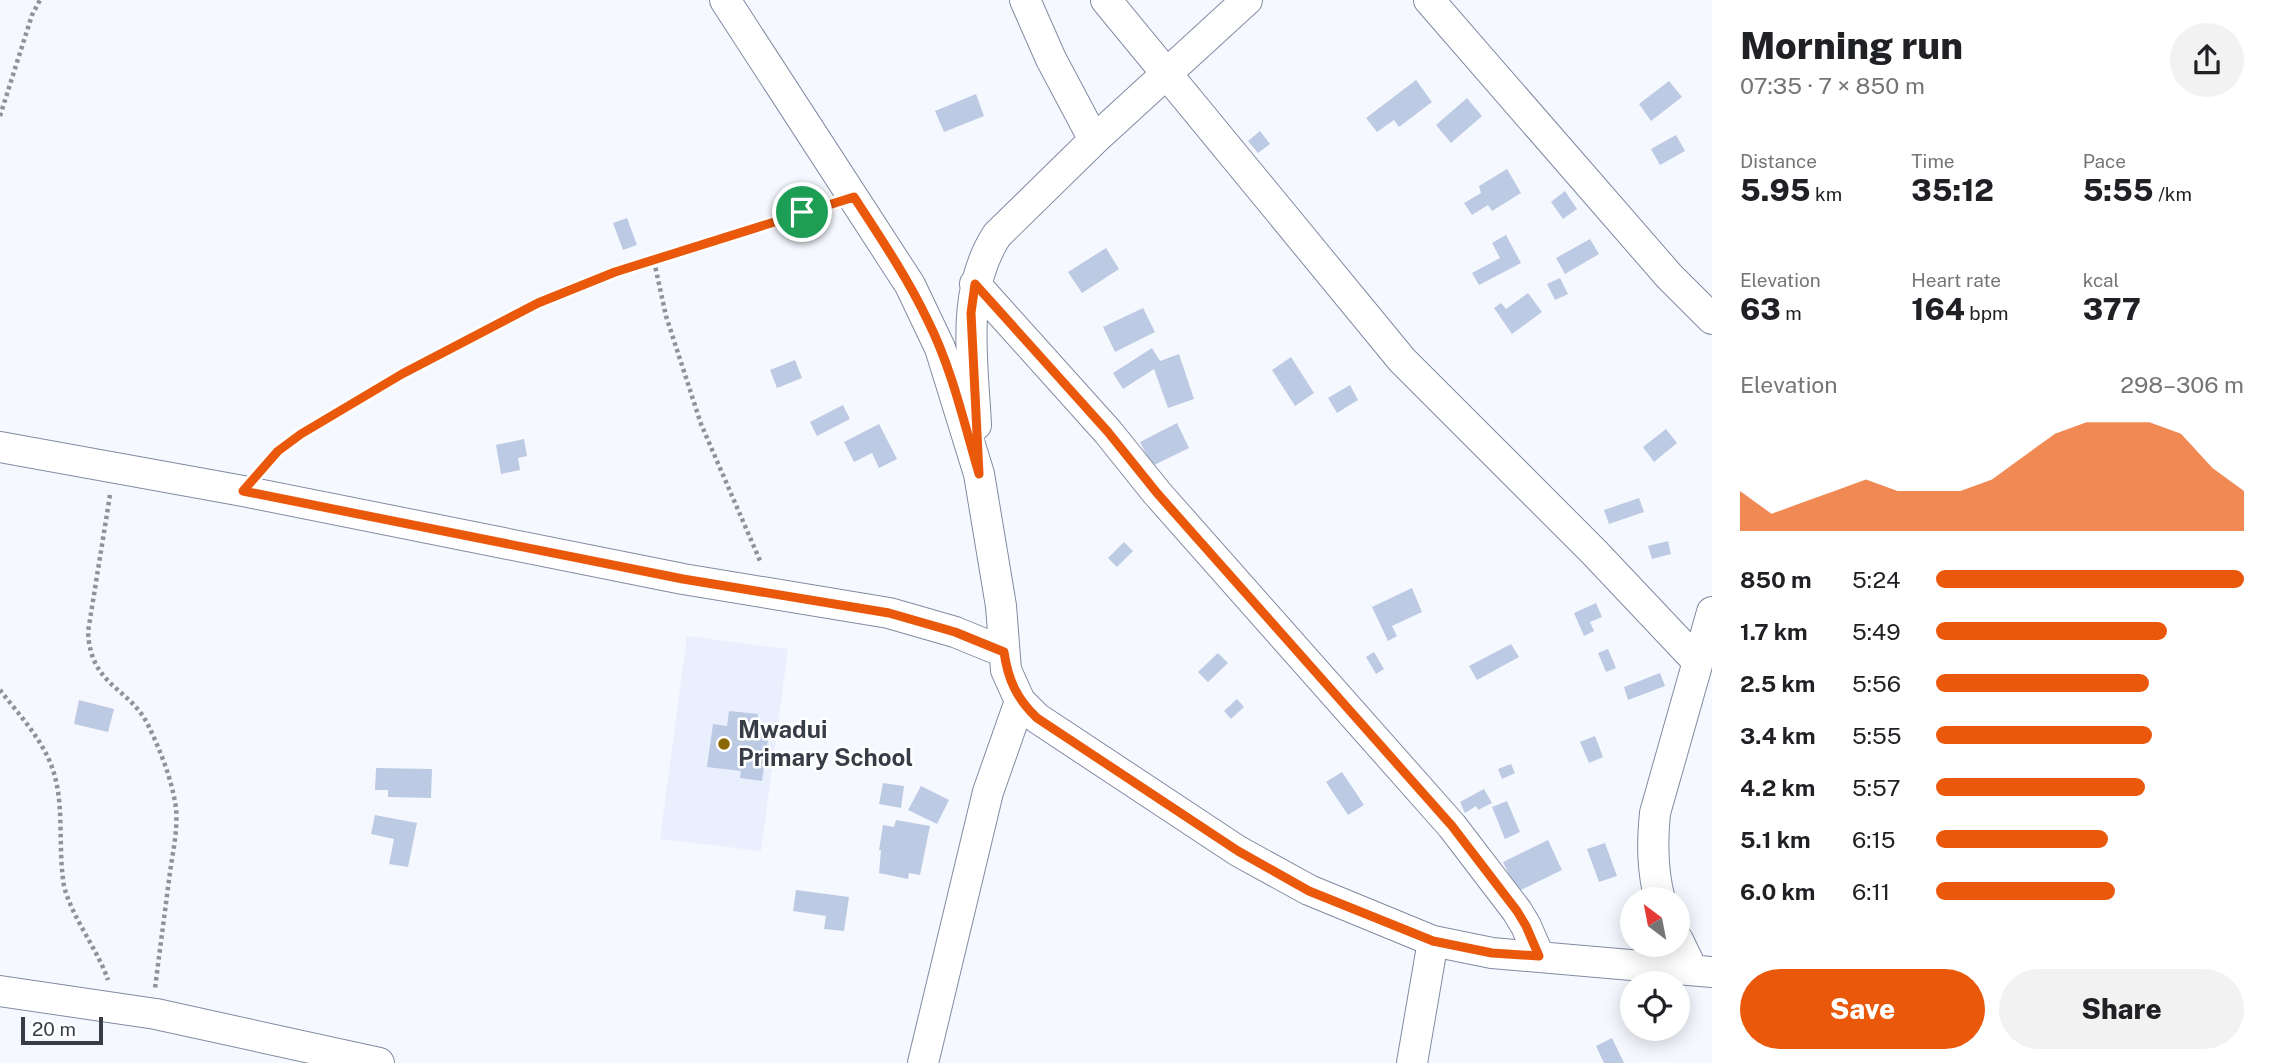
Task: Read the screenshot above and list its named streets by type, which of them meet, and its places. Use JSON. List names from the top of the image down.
{
  "places": ["Mwadui Primary School"],
  "scale_bar": "20 m",
  "north": "top left",
  "page": {
    "heading": ["Morning run", "07:35 · 7 × 850 m"],
    "stats": [
      ["Distance", "5.95 km"],
      ["Time", "35:12"],
      ["Pace", "5:55 /km"],
      ["Elevation", "63 m"],
      ["Heart rate", "164 bpm"],
      ["kcal", "377"]
    ],
    "chart": ["Elevation", "298–306 m"],
    "list": [
      {
        "name": "850 m",
        "note": "5:24"
      },
      {
        "name": "1.7 km",
        "note": "5:49"
      },
      {
        "name": "2.5 km",
        "note": "5:56"
      },
      {
        "name": "3.4 km",
        "note": "5:55"
      },
      {
        "name": "4.2 km",
        "note": "5:57"
      },
      {
        "name": "5.1 km",
        "note": "6:15"
      },
      {
        "name": "6.0 km",
        "note": "6:11"
      }
    ],
    "buttons": ["Save", "Share"],
    "scale": "20 m"
  }
}
